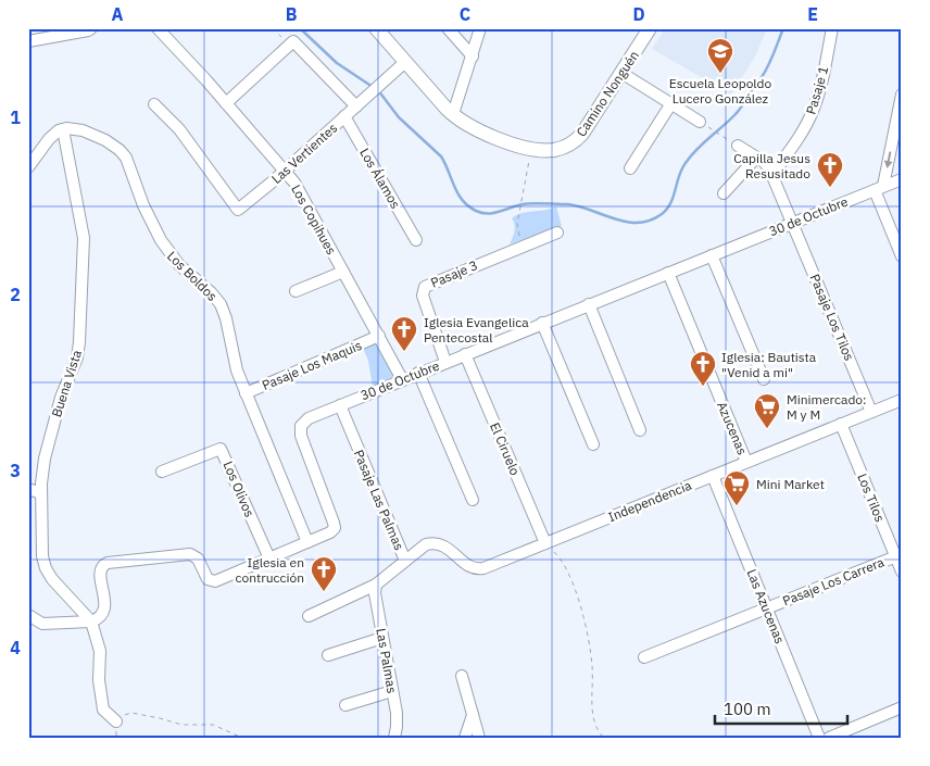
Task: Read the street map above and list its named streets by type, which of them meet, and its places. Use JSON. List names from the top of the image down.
{
  "streets": {
    "main road": ["Camino Nonguén"],
    "street": [
      "Pasaje 1",
      "Las Vertientes",
      "Los Álamos",
      "30 de Octubre",
      "Los Copihues",
      "Pasaje 3",
      "Los Boldos",
      "Pasaje Los Tilos",
      "Pasaje Los Maquis",
      "Buena Vista",
      "Azucenas",
      "El Ciruelo",
      "Los Olivos",
      "Los Tilos",
      "Pasaje Las Palmas",
      "Independencia",
      "Pasaje Los Carrera",
      "Las Azucenas",
      "Las Palmas"
    ]
  },
  "crossings": [
    ["Camino Nonguén", "Las Vertientes"],
    ["Las Vertientes", "Los Álamos"],
    ["Las Vertientes", "Los Copihues"],
    ["30 de Octubre", "Los Copihues"],
    ["30 de Octubre", "Pasaje 3"],
    ["30 de Octubre", "Los Boldos"],
    ["30 de Octubre", "Pasaje Los Tilos"],
    ["30 de Octubre", "Buena Vista"],
    ["30 de Octubre", "Azucenas"],
    ["30 de Octubre", "El Ciruelo"],
    ["30 de Octubre", "Los Olivos"],
    ["30 de Octubre", "Pasaje Las Palmas"],
    ["Los Copihues", "Pasaje Los Maquis"],
    ["Los Boldos", "Pasaje Los Maquis"],
    ["Los Boldos", "Buena Vista"],
    ["Pasaje Los Tilos", "Independencia"],
    ["Azucenas", "Independencia"],
    ["El Ciruelo", "Independencia"],
    ["Los Tilos", "Independencia"],
    ["Los Tilos", "Pasaje Los Carrera"],
    ["Pasaje Las Palmas", "Independencia"],
    ["Pasaje Las Palmas", "Las Palmas"],
    ["Independencia", "Las Azucenas"],
    ["Pasaje Los Carrera", "Las Azucenas"]
  ],
  "places": {
    "school or university": ["Escuela Leopoldo Lucero González"],
    "church": [
      "Capilla Jesus Resusitado",
      "Iglesia Evangelica Pentecostal",
      "Iglesia: Bautista \"Venid a mi\"",
      "Iglesia en contrucción"
    ],
    "supermarket": ["Minimercado: M y M", "Mini Market"]
  },
  "scale_bar": "100 m",
  "grid": {
    "columns": [
      "A",
      "B",
      "C",
      "D",
      "E"
    ],
    "rows": [
      "1",
      "2",
      "3",
      "4"
    ]
  }
}
